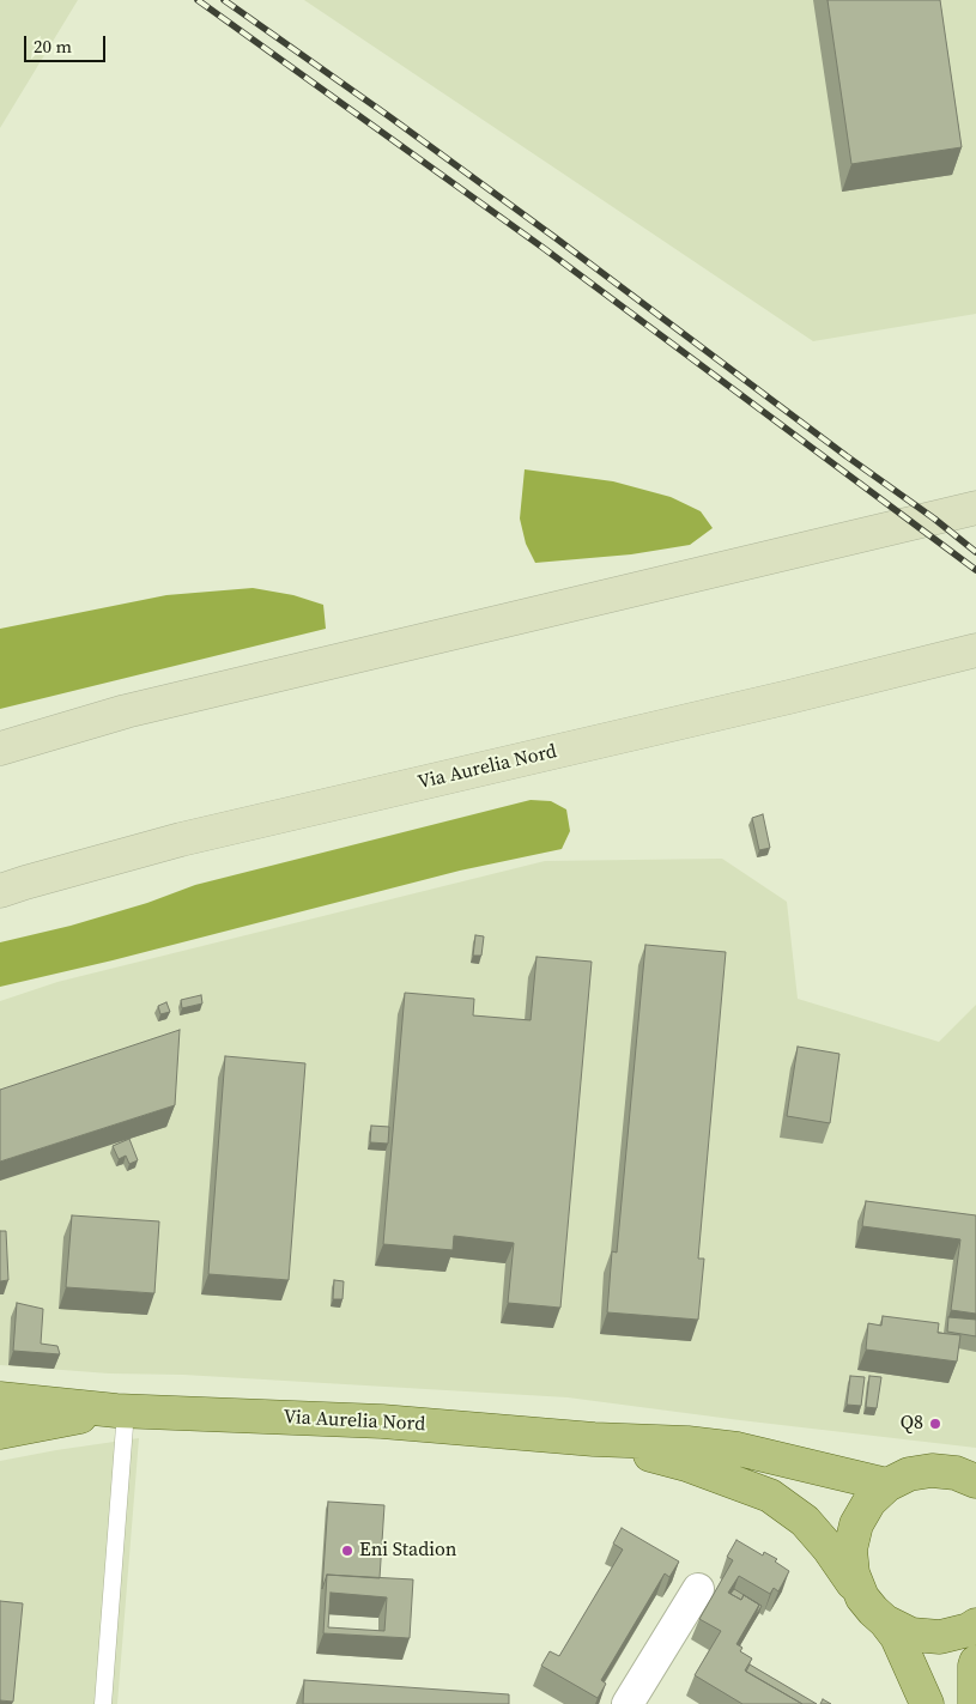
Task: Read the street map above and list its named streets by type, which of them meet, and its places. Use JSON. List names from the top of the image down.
{
  "streets": {
    "main road": ["Via Aurelia Nord"]
  },
  "places": ["Q8", "Eni Stadion"],
  "scale_bar": "20 m"
}
